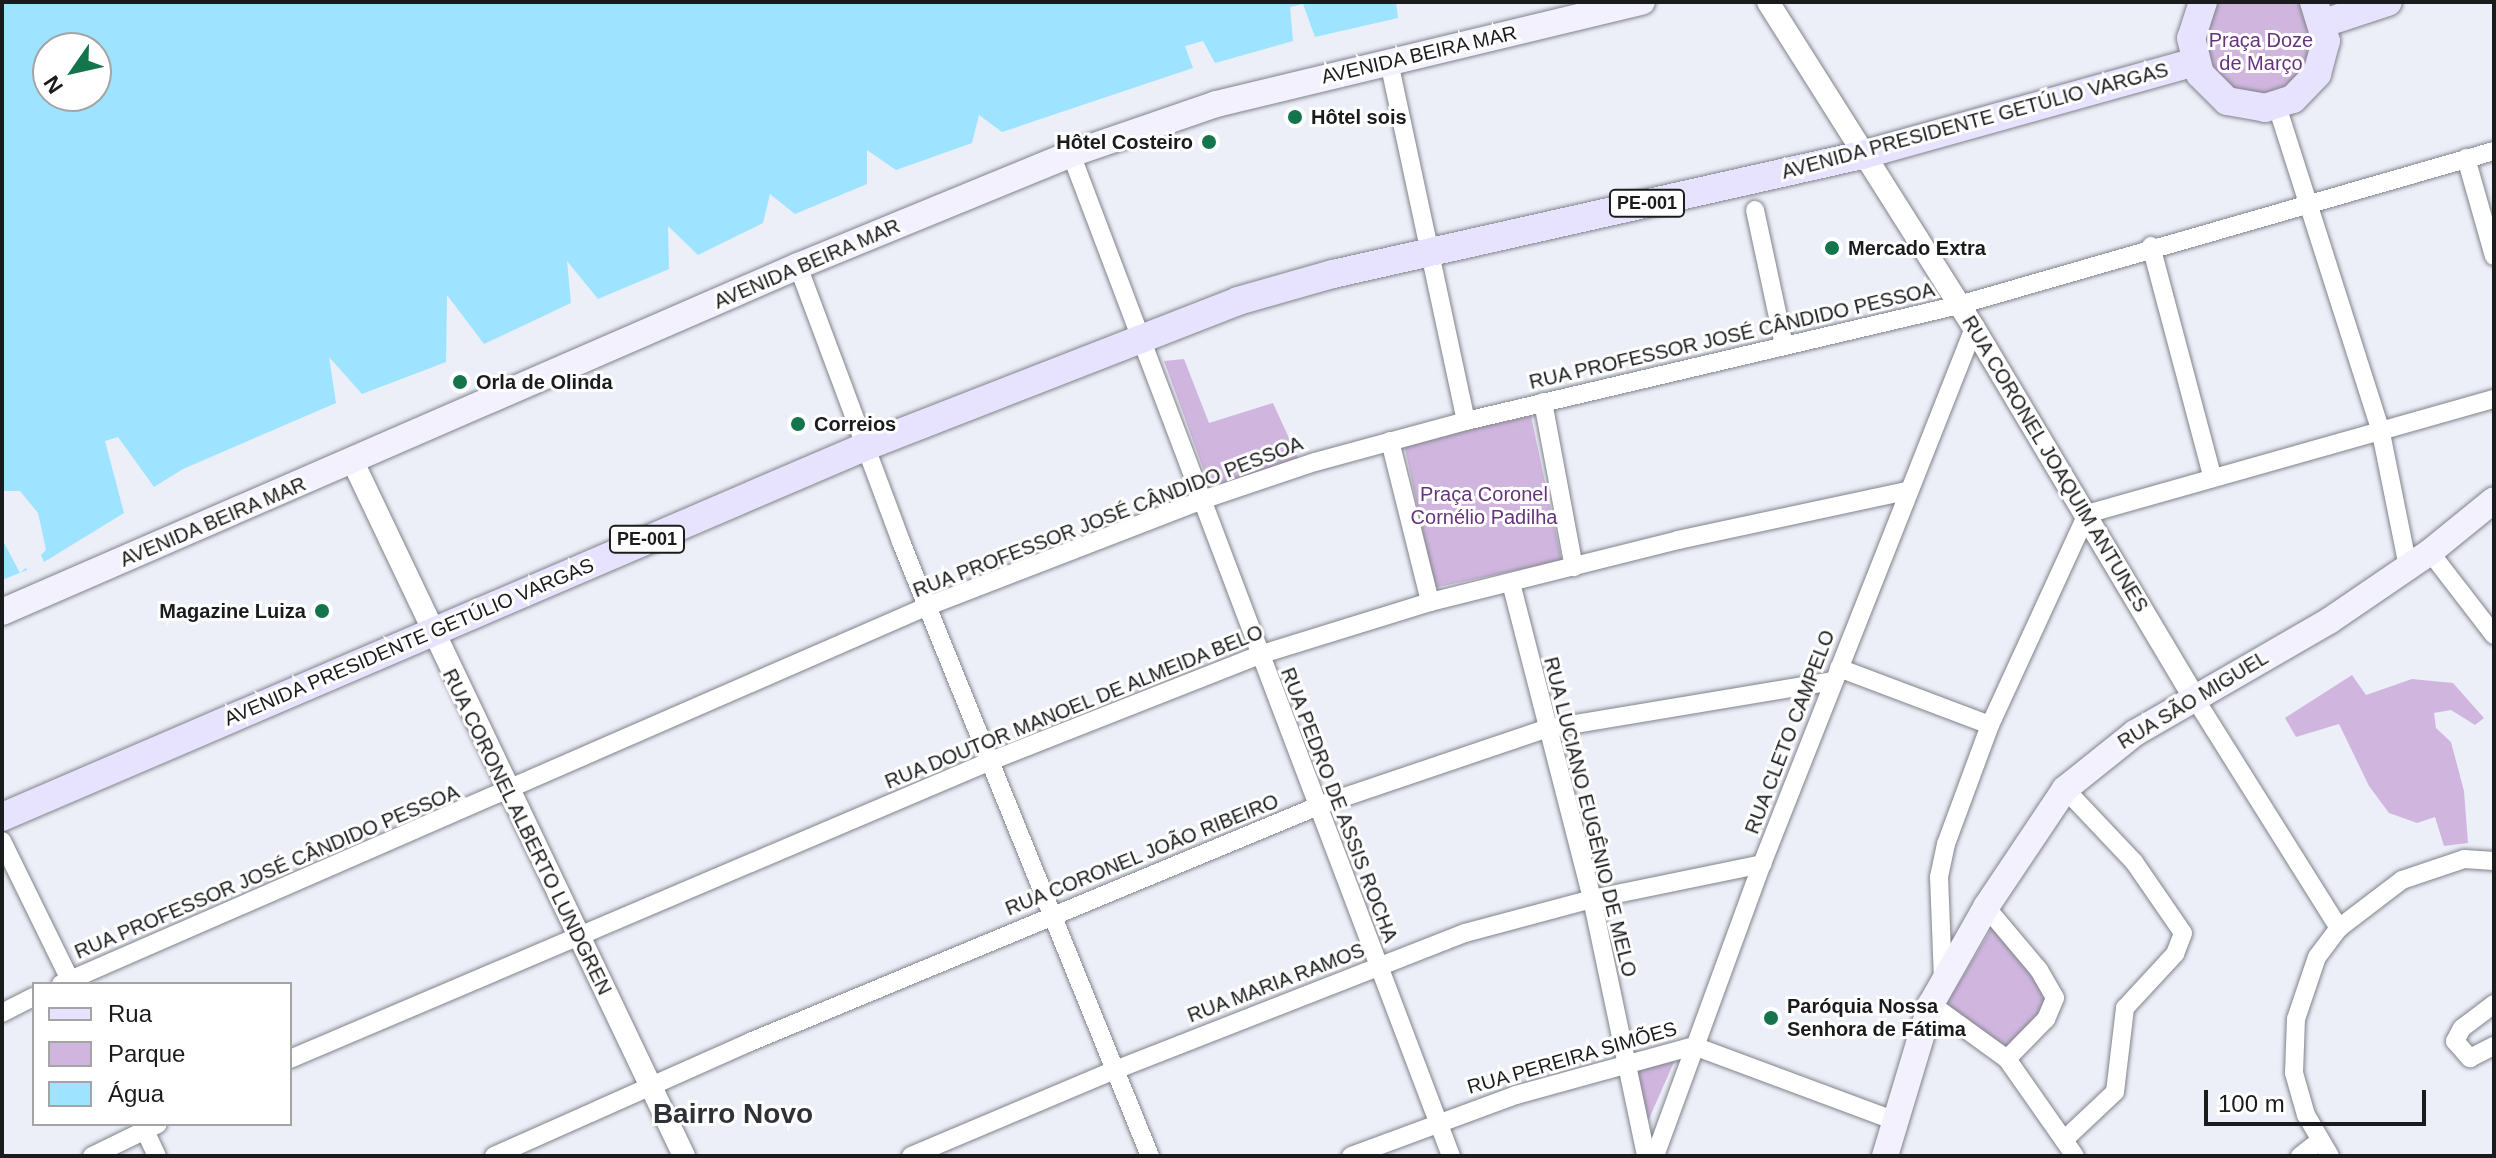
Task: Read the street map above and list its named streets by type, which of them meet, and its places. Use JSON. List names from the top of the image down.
{
  "streets": {
    "main road": [
      "AVENIDA BEIRA MAR",
      "AVENIDA PRESIDENTE GETÚLIO VARGAS",
      "PE-001",
      "RUA SÃO MIGUEL"
    ],
    "street": [
      "RUA PROFESSOR JOSÉ CÂNDIDO PESSOA",
      "RUA CORONEL JOAQUIM ANTUNES",
      "RUA DOUTOR MANOEL DE ALMEIDA BELO",
      "RUA CLETO CAMPELO",
      "RUA PEDRO DE ASSIS ROCHA",
      "RUA LUCIANO EUGÊNIO DE MELO",
      "RUA CORONEL ALBERTO LUNDGREN",
      "RUA CORONEL JOÃO RIBEIRO",
      "RUA MARIA RAMOS",
      "RUA PEREIRA SIMÕES"
    ]
  },
  "crossings": [
    ["AVENIDA BEIRA MAR", "RUA PEDRO DE ASSIS ROCHA"],
    ["AVENIDA BEIRA MAR", "RUA CORONEL ALBERTO LUNDGREN"],
    ["AVENIDA PRESIDENTE GETÚLIO VARGAS", "RUA CORONEL JOAQUIM ANTUNES"],
    ["AVENIDA PRESIDENTE GETÚLIO VARGAS", "RUA PEDRO DE ASSIS ROCHA"],
    ["AVENIDA PRESIDENTE GETÚLIO VARGAS", "RUA CORONEL ALBERTO LUNDGREN"],
    ["RUA PROFESSOR JOSÉ CÂNDIDO PESSOA", "RUA CORONEL JOAQUIM ANTUNES"],
    ["RUA PROFESSOR JOSÉ CÂNDIDO PESSOA", "RUA PEDRO DE ASSIS ROCHA"],
    ["RUA PROFESSOR JOSÉ CÂNDIDO PESSOA", "RUA CORONEL ALBERTO LUNDGREN"],
    ["RUA CORONEL JOAQUIM ANTUNES", "RUA SÃO MIGUEL"],
    ["RUA CORONEL JOAQUIM ANTUNES", "RUA CLETO CAMPELO"],
    ["RUA SÃO MIGUEL", "RUA PEREIRA SIMÕES"],
    ["RUA DOUTOR MANOEL DE ALMEIDA BELO", "RUA CLETO CAMPELO"],
    ["RUA DOUTOR MANOEL DE ALMEIDA BELO", "RUA PEDRO DE ASSIS ROCHA"],
    ["RUA DOUTOR MANOEL DE ALMEIDA BELO", "RUA LUCIANO EUGÊNIO DE MELO"],
    ["RUA DOUTOR MANOEL DE ALMEIDA BELO", "RUA CORONEL ALBERTO LUNDGREN"],
    ["RUA CLETO CAMPELO", "RUA CORONEL JOÃO RIBEIRO"],
    ["RUA CLETO CAMPELO", "RUA MARIA RAMOS"],
    ["RUA CLETO CAMPELO", "RUA PEREIRA SIMÕES"],
    ["RUA PEDRO DE ASSIS ROCHA", "RUA CORONEL JOÃO RIBEIRO"],
    ["RUA PEDRO DE ASSIS ROCHA", "RUA MARIA RAMOS"],
    ["RUA PEDRO DE ASSIS ROCHA", "RUA PEREIRA SIMÕES"],
    ["RUA LUCIANO EUGÊNIO DE MELO", "RUA CORONEL JOÃO RIBEIRO"],
    ["RUA LUCIANO EUGÊNIO DE MELO", "RUA MARIA RAMOS"],
    ["RUA LUCIANO EUGÊNIO DE MELO", "RUA PEREIRA SIMÕES"],
    ["RUA CORONEL ALBERTO LUNDGREN", "RUA CORONEL JOÃO RIBEIRO"]
  ],
  "districts": ["Bairro Novo"],
  "parks": ["Praça Doze de Março", "Praça Coronel Cornélio Padilha"],
  "places": [
    "Hôtel sois",
    "Hôtel Costeiro",
    "Mercado Extra",
    "Orla de Olinda",
    "Correios",
    "Magazine Luiza",
    "Paróquia Nossa Senhora de Fátima"
  ],
  "legend": ["Rua", "Parque", "Água"],
  "scale_bar": "100 m",
  "north": "bottom left"
}
